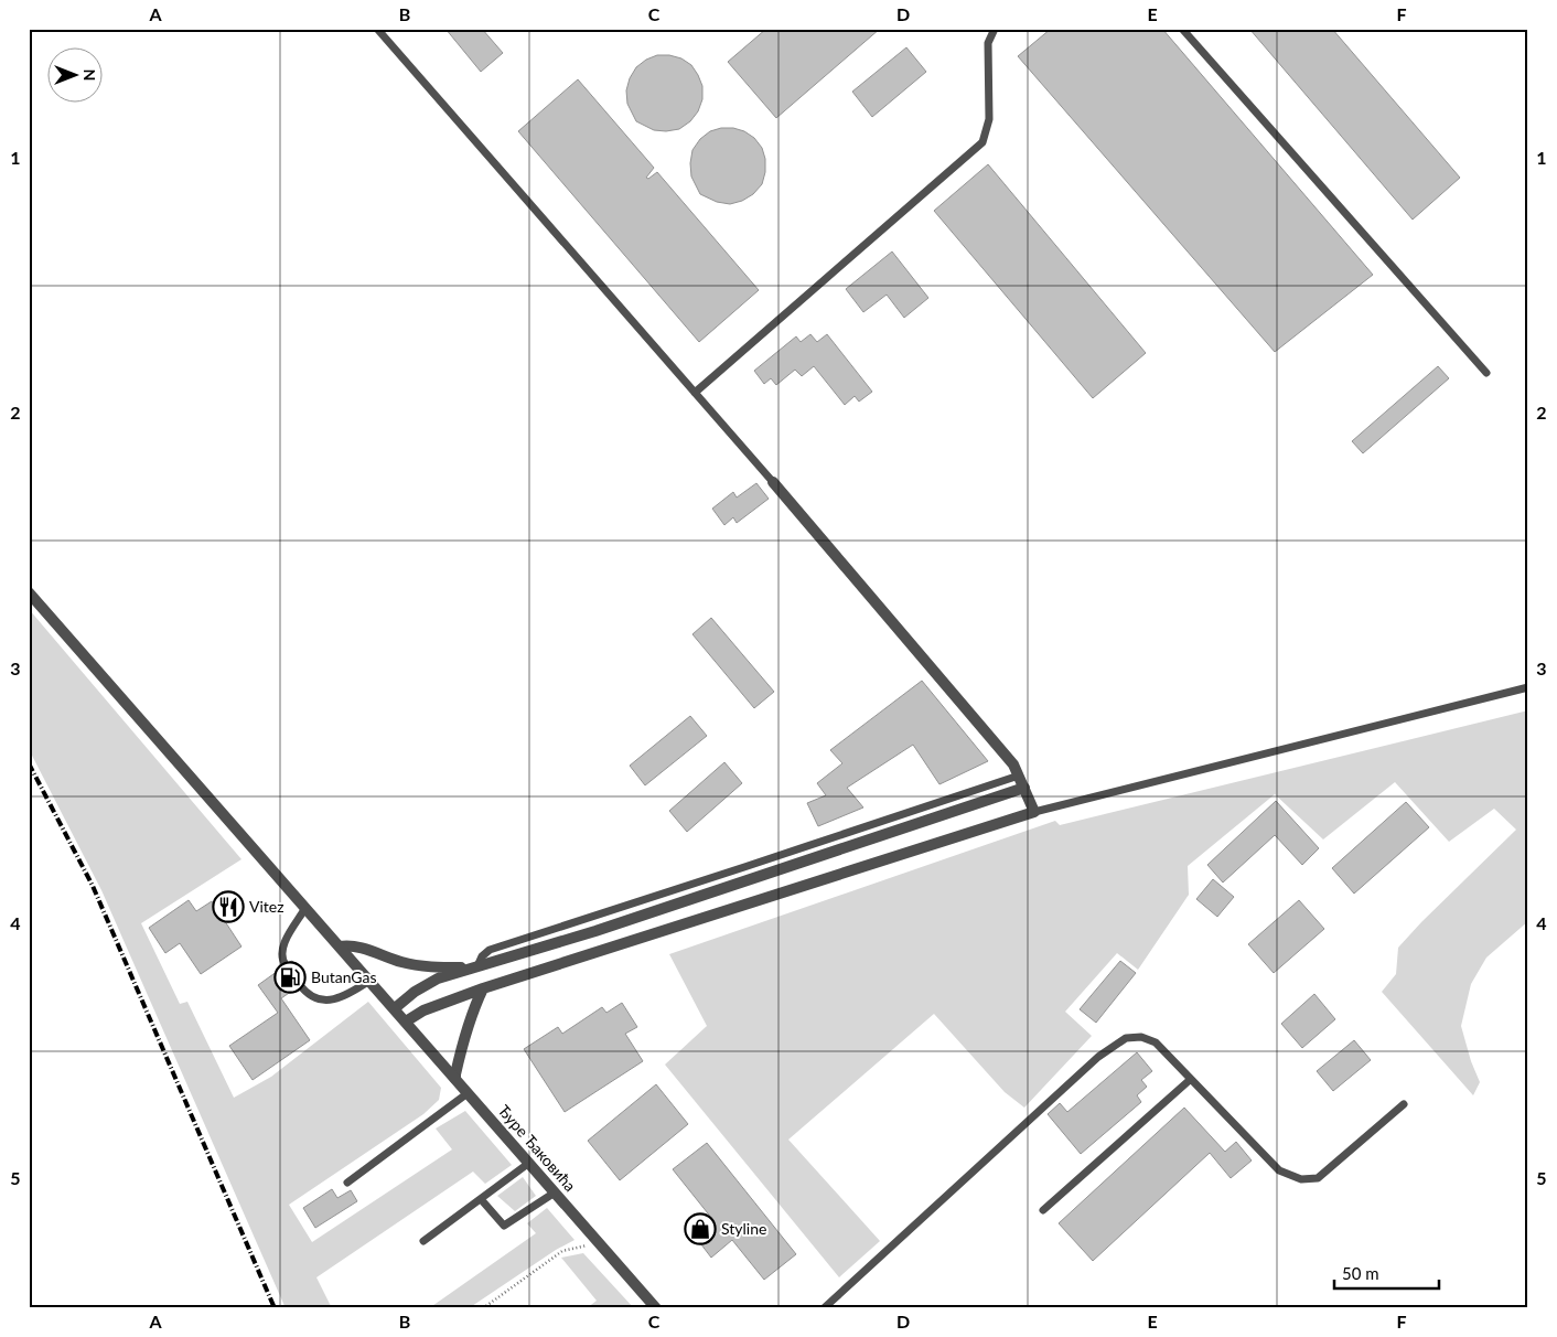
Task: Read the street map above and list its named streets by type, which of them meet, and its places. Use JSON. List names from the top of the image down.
{
  "streets": {
    "street": ["Ђуре Ђаковића"]
  },
  "places": {
    "restaurant": ["Vitez"],
    "fuel station": ["ButanGas"],
    "shop": ["Styline"]
  },
  "scale_bar": "50 m",
  "north": "right",
  "grid": {
    "columns": [
      "A",
      "B",
      "C",
      "D",
      "E",
      "F"
    ],
    "rows": [
      "1",
      "2",
      "3",
      "4",
      "5"
    ]
  }
}
